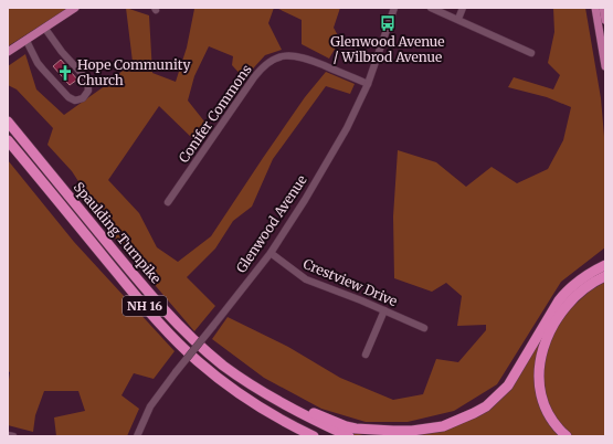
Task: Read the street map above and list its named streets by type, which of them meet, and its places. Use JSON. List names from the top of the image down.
{
  "streets": {
    "highway": ["Spaulding Turnpike", "NH 16"],
    "street": ["Conifer Commons", "Glenwood Avenue", "Crestview Drive"]
  },
  "crossings": [
    ["Conifer Commons", "Glenwood Avenue"],
    ["Glenwood Avenue", "Crestview Drive"]
  ],
  "places": {
    "bus stop": ["Glenwood Avenue / Wilbrod Avenue"],
    "church": ["Hope Community Church"]
  }
}
